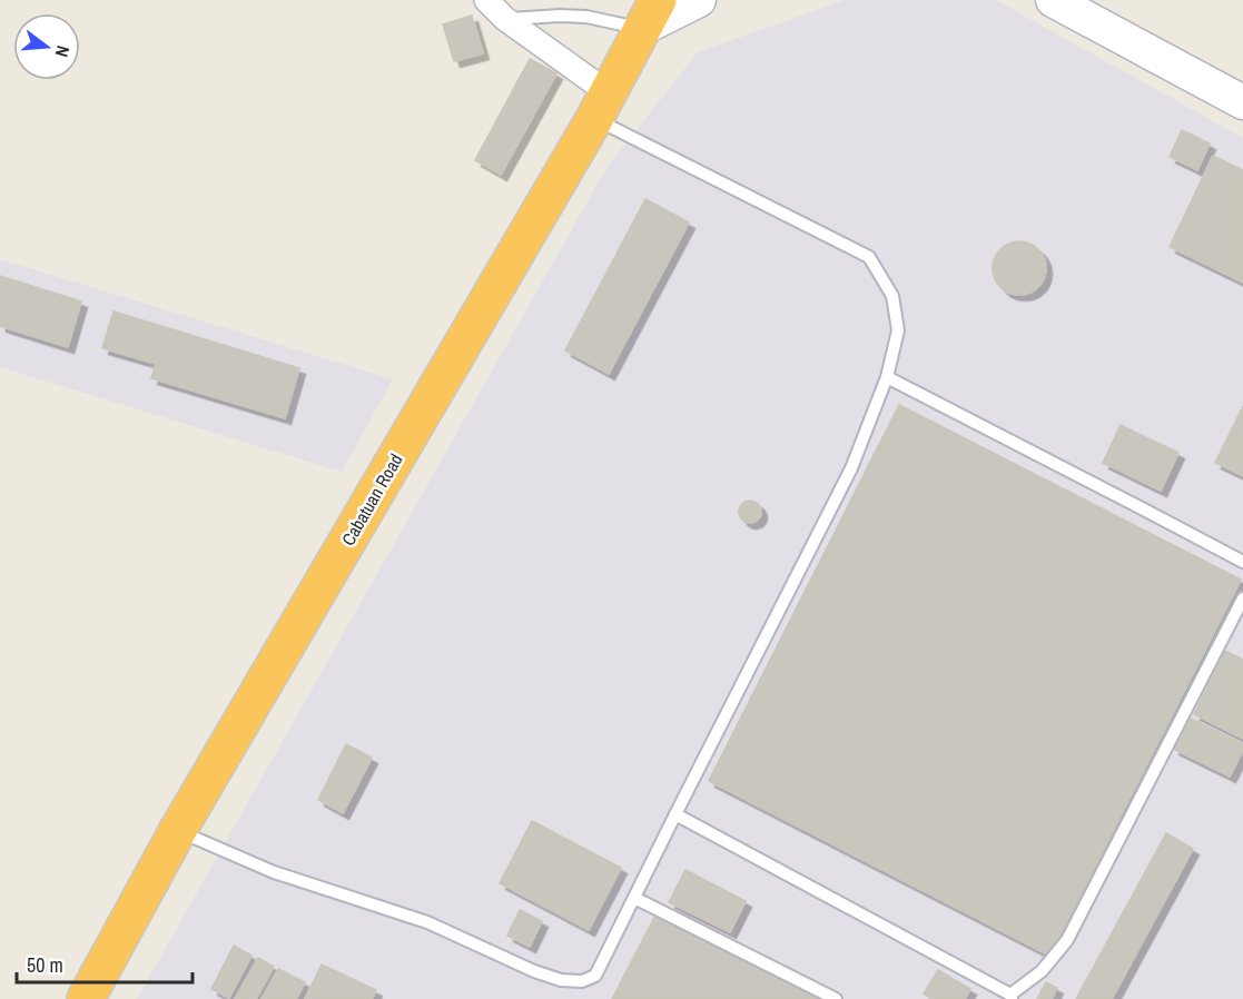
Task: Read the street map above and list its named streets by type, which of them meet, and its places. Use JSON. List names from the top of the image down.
{
  "streets": {
    "highway": ["Cabatuan Road"]
  },
  "scale_bar": "50 m",
  "north": "right"
}
